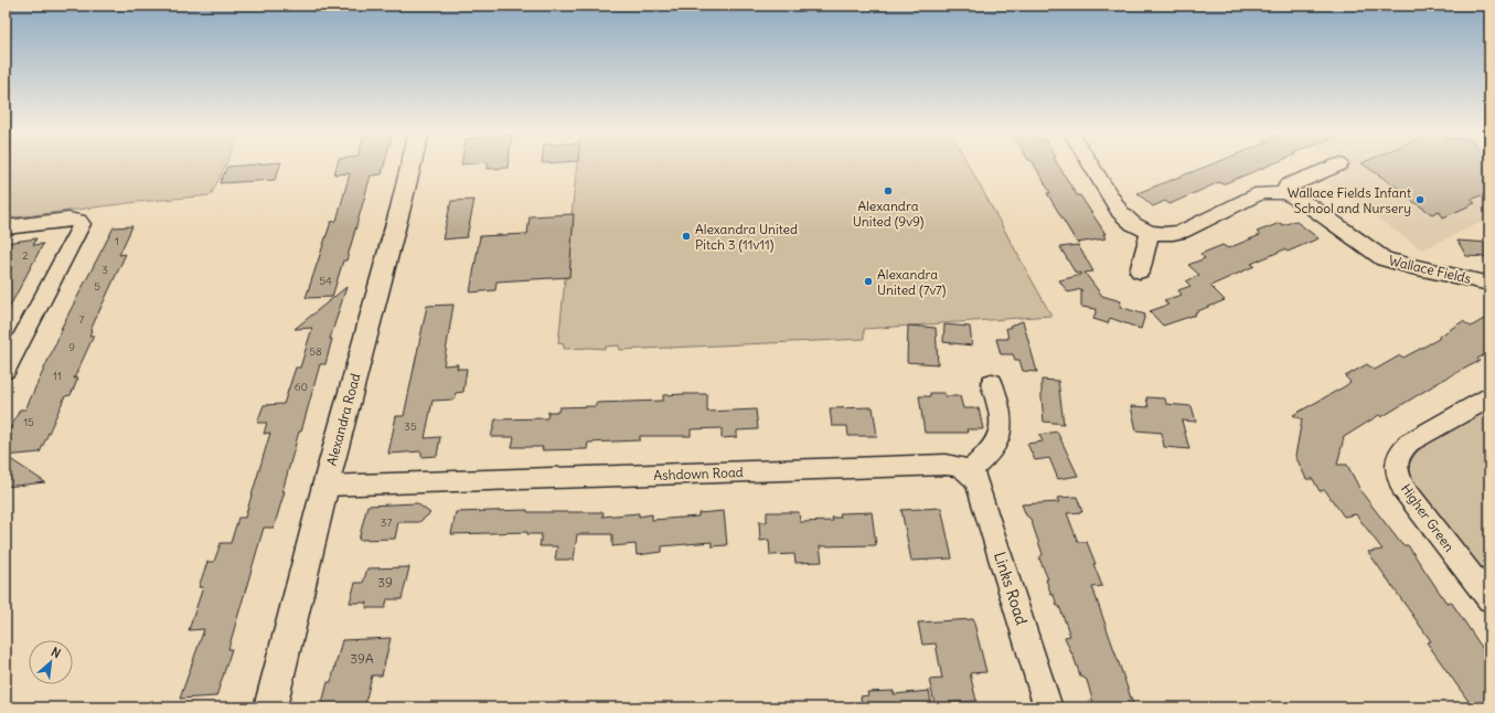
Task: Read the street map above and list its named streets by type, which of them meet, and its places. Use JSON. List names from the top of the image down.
{
  "streets": {
    "main road": ["Alexandra Road"],
    "street": [
      "Wallace Fields",
      "Ashdown Road",
      "Higher Green",
      "Links Road"
    ]
  },
  "crossings": [
    ["Alexandra Road", "Ashdown Road"],
    ["Ashdown Road", "Links Road"]
  ],
  "places": [
    "Alexandra United (9v9)",
    "Wallace Fields Infant School and Nursery",
    "Alexandra United Pitch 3 (11v11)",
    "Alexandra United (7v7)"
  ],
  "house_numbers": [
    "1",
    "2",
    "3",
    "54",
    "5",
    "7",
    "9",
    "58",
    "11",
    "60",
    "15",
    "35",
    "37",
    "39",
    "39A"
  ],
  "north": "top right"
}
